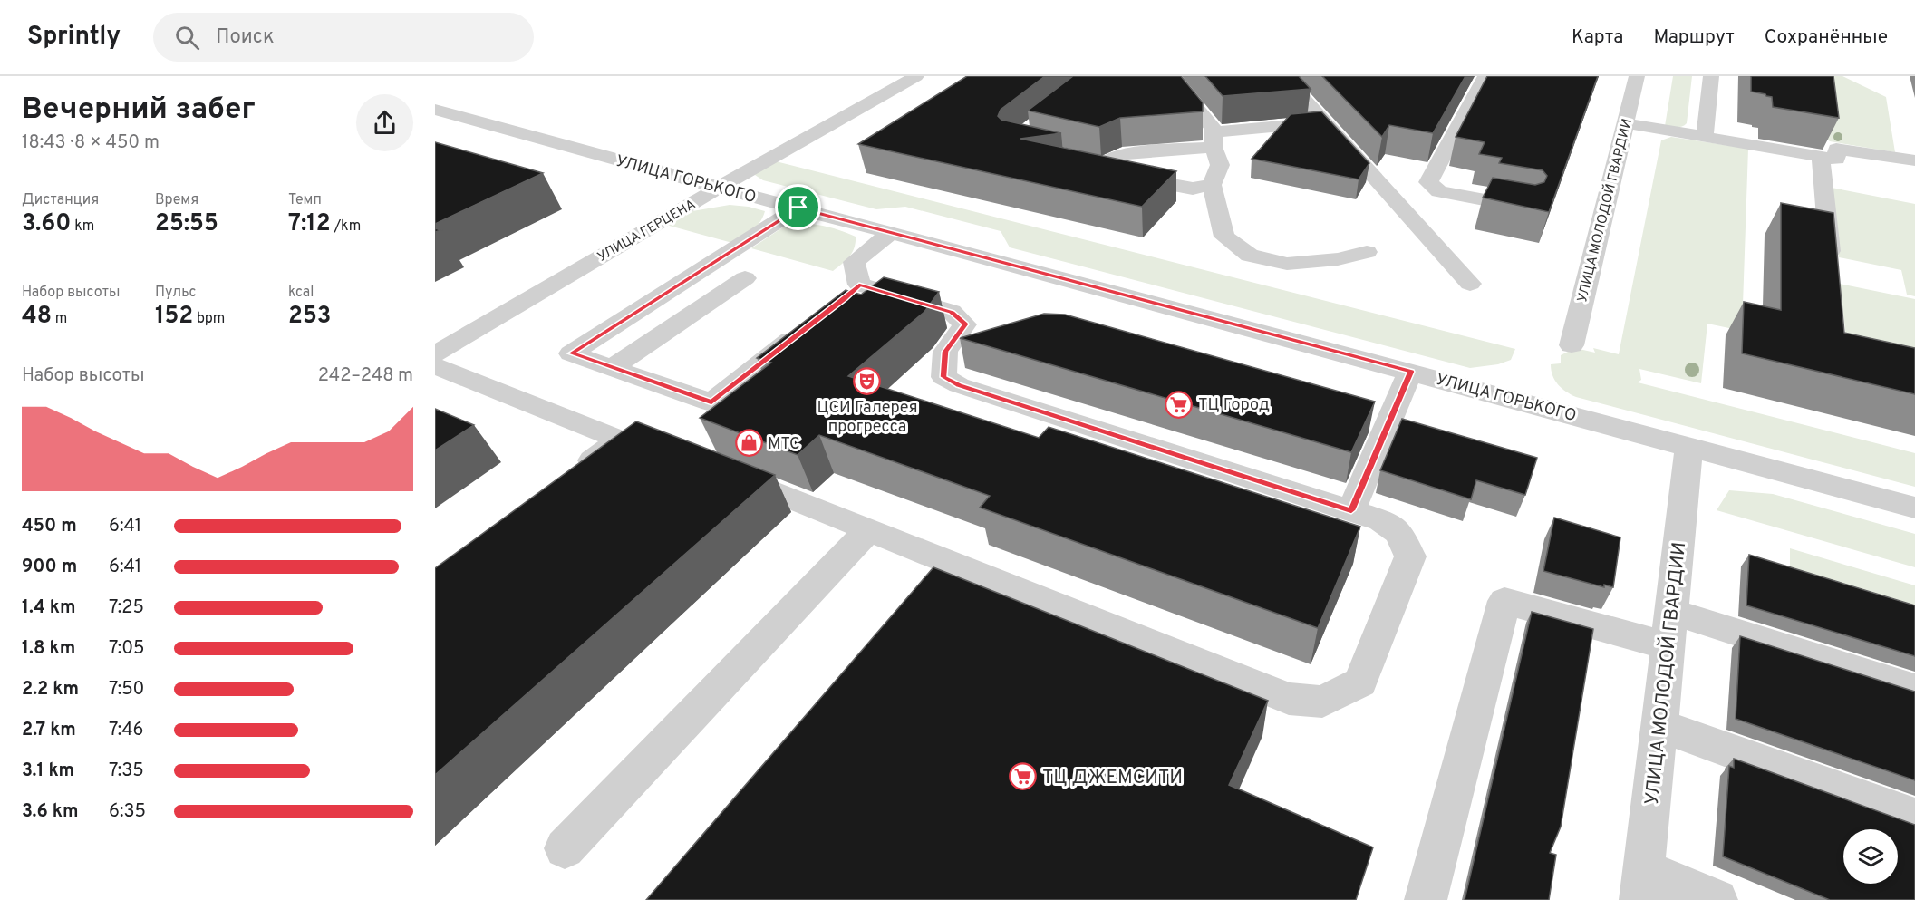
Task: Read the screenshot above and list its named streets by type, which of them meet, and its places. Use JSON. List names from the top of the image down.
{
  "streets": {
    "street": ["УЛИЦА ГОРЬКОГО", "УЛИЦА МОЛОДОЙ ГВАРДИИ", "УЛИЦА ГЕРЦЕНА"]
  },
  "crossings": [
    ["УЛИЦА ГОРЬКОГО", "УЛИЦА МОЛОДОЙ ГВАРДИИ"],
    ["УЛИЦА ГОРЬКОГО", "УЛИЦА ГЕРЦЕНА"]
  ],
  "places": {
    "theatre": ["ЦСИ Галерея прогресса"],
    "supermarket": ["ТЦ Город", "ТЦ ДЖЕМСИТИ"],
    "shop": ["МТС"]
  },
  "page": {
    "header": "Sprintly",
    "search": "Поиск",
    "nav": ["Карта", "Маршрут", "Сохранённые"],
    "heading": ["Вечерний забег", "18:43 · 8 × 450 m"],
    "stats": [
      ["Дистанция", "3.60 km"],
      ["Время", "25:55"],
      ["Темп", "7:12 /km"],
      ["Набор высоты", "48 m"],
      ["Пульс", "152 bpm"],
      ["kcal", "253"]
    ],
    "chart": ["Набор высоты", "242–248 m"],
    "list": [
      {
        "name": "450 m",
        "note": "6:41"
      },
      {
        "name": "900 m",
        "note": "6:41"
      },
      {
        "name": "1.4 km",
        "note": "7:25"
      },
      {
        "name": "1.8 km",
        "note": "7:05"
      },
      {
        "name": "2.2 km",
        "note": "7:50"
      },
      {
        "name": "2.7 km",
        "note": "7:46"
      },
      {
        "name": "3.1 km",
        "note": "7:35"
      },
      {
        "name": "3.6 km",
        "note": "6:35"
      }
    ]
  }
}
